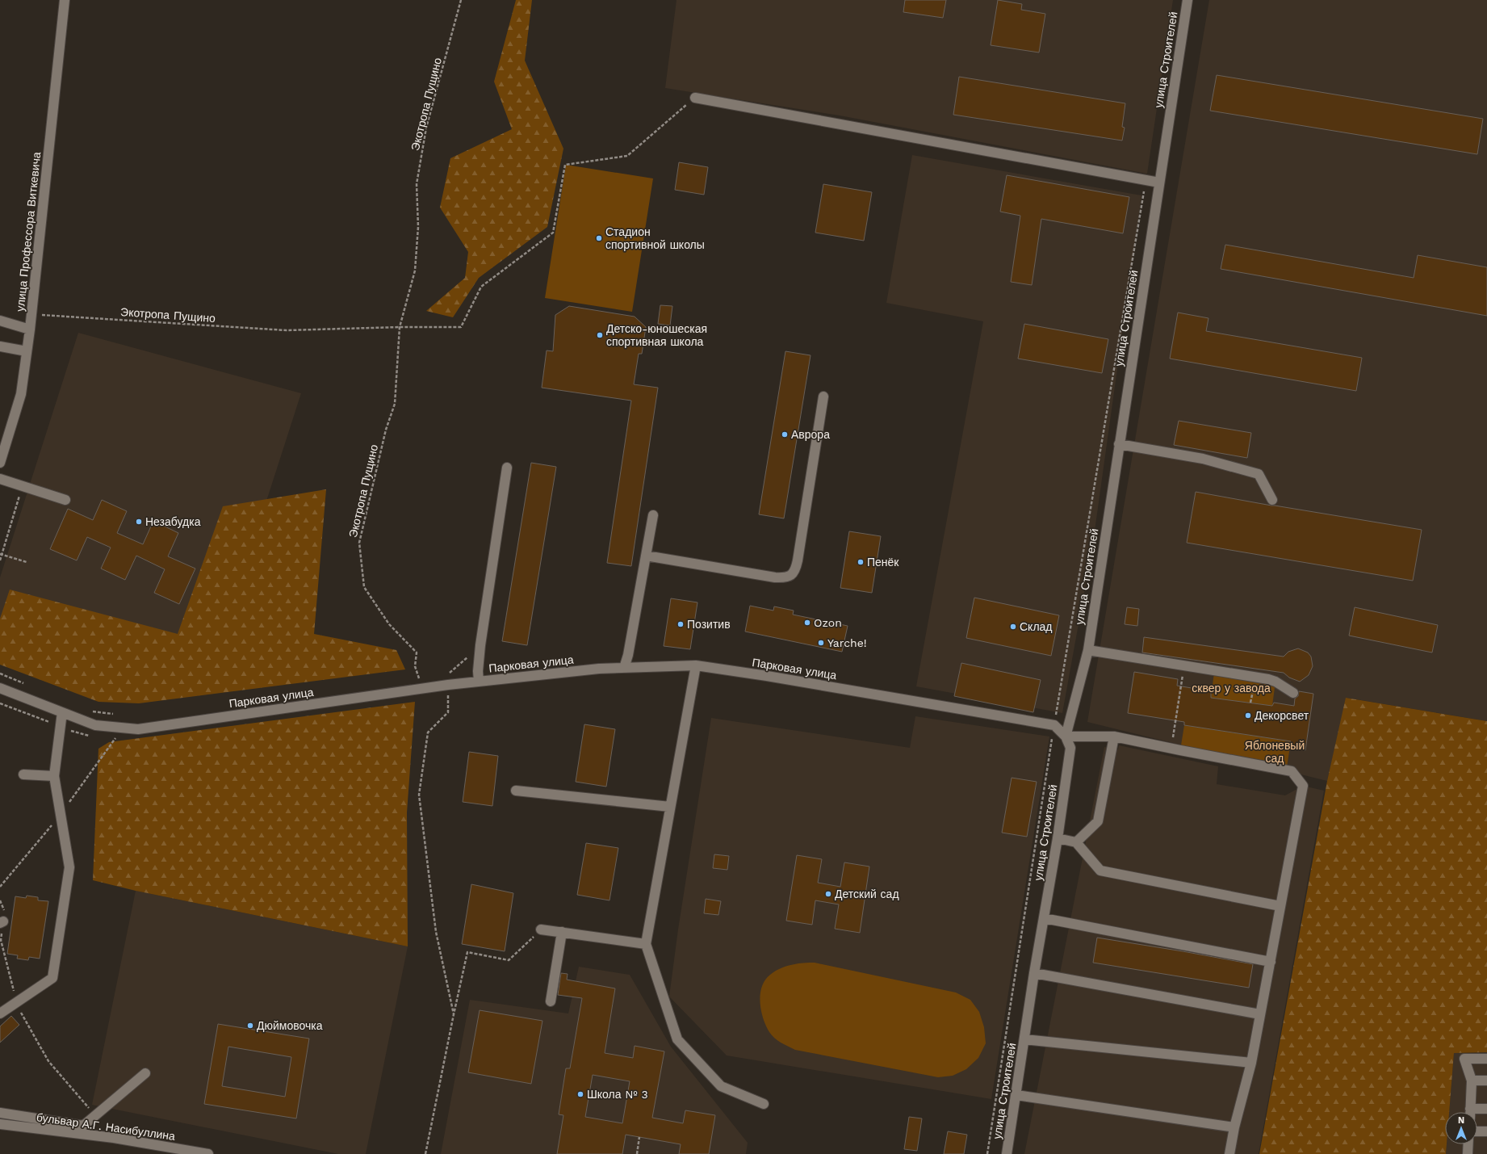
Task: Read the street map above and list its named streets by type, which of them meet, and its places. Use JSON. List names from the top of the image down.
{
  "streets": {
    "street": [
      "улица Строителей",
      "улица Профессора Виткевича",
      "Парковая улица",
      "бульвар А.Г. Насибуллина"
    ],
    "path": ["Экотропа Пущино"]
  },
  "crossings": [
    ["Экотропа Пущино", "улица Профессора Виткевича"]
  ],
  "parks": ["сквер у завода", "Яблоневый сад"],
  "places": [
    "Стадион спортивной школы",
    "Детско-юношеская спортивная школа",
    "Аврора",
    "Незабудка",
    "Пенёк",
    "Ozon",
    "Позитив",
    "Склад",
    "Yarche!",
    "Декорсвет",
    "Детский сад",
    "Дюймовочка",
    "Школа № 3"
  ],
  "north": "top"
}
